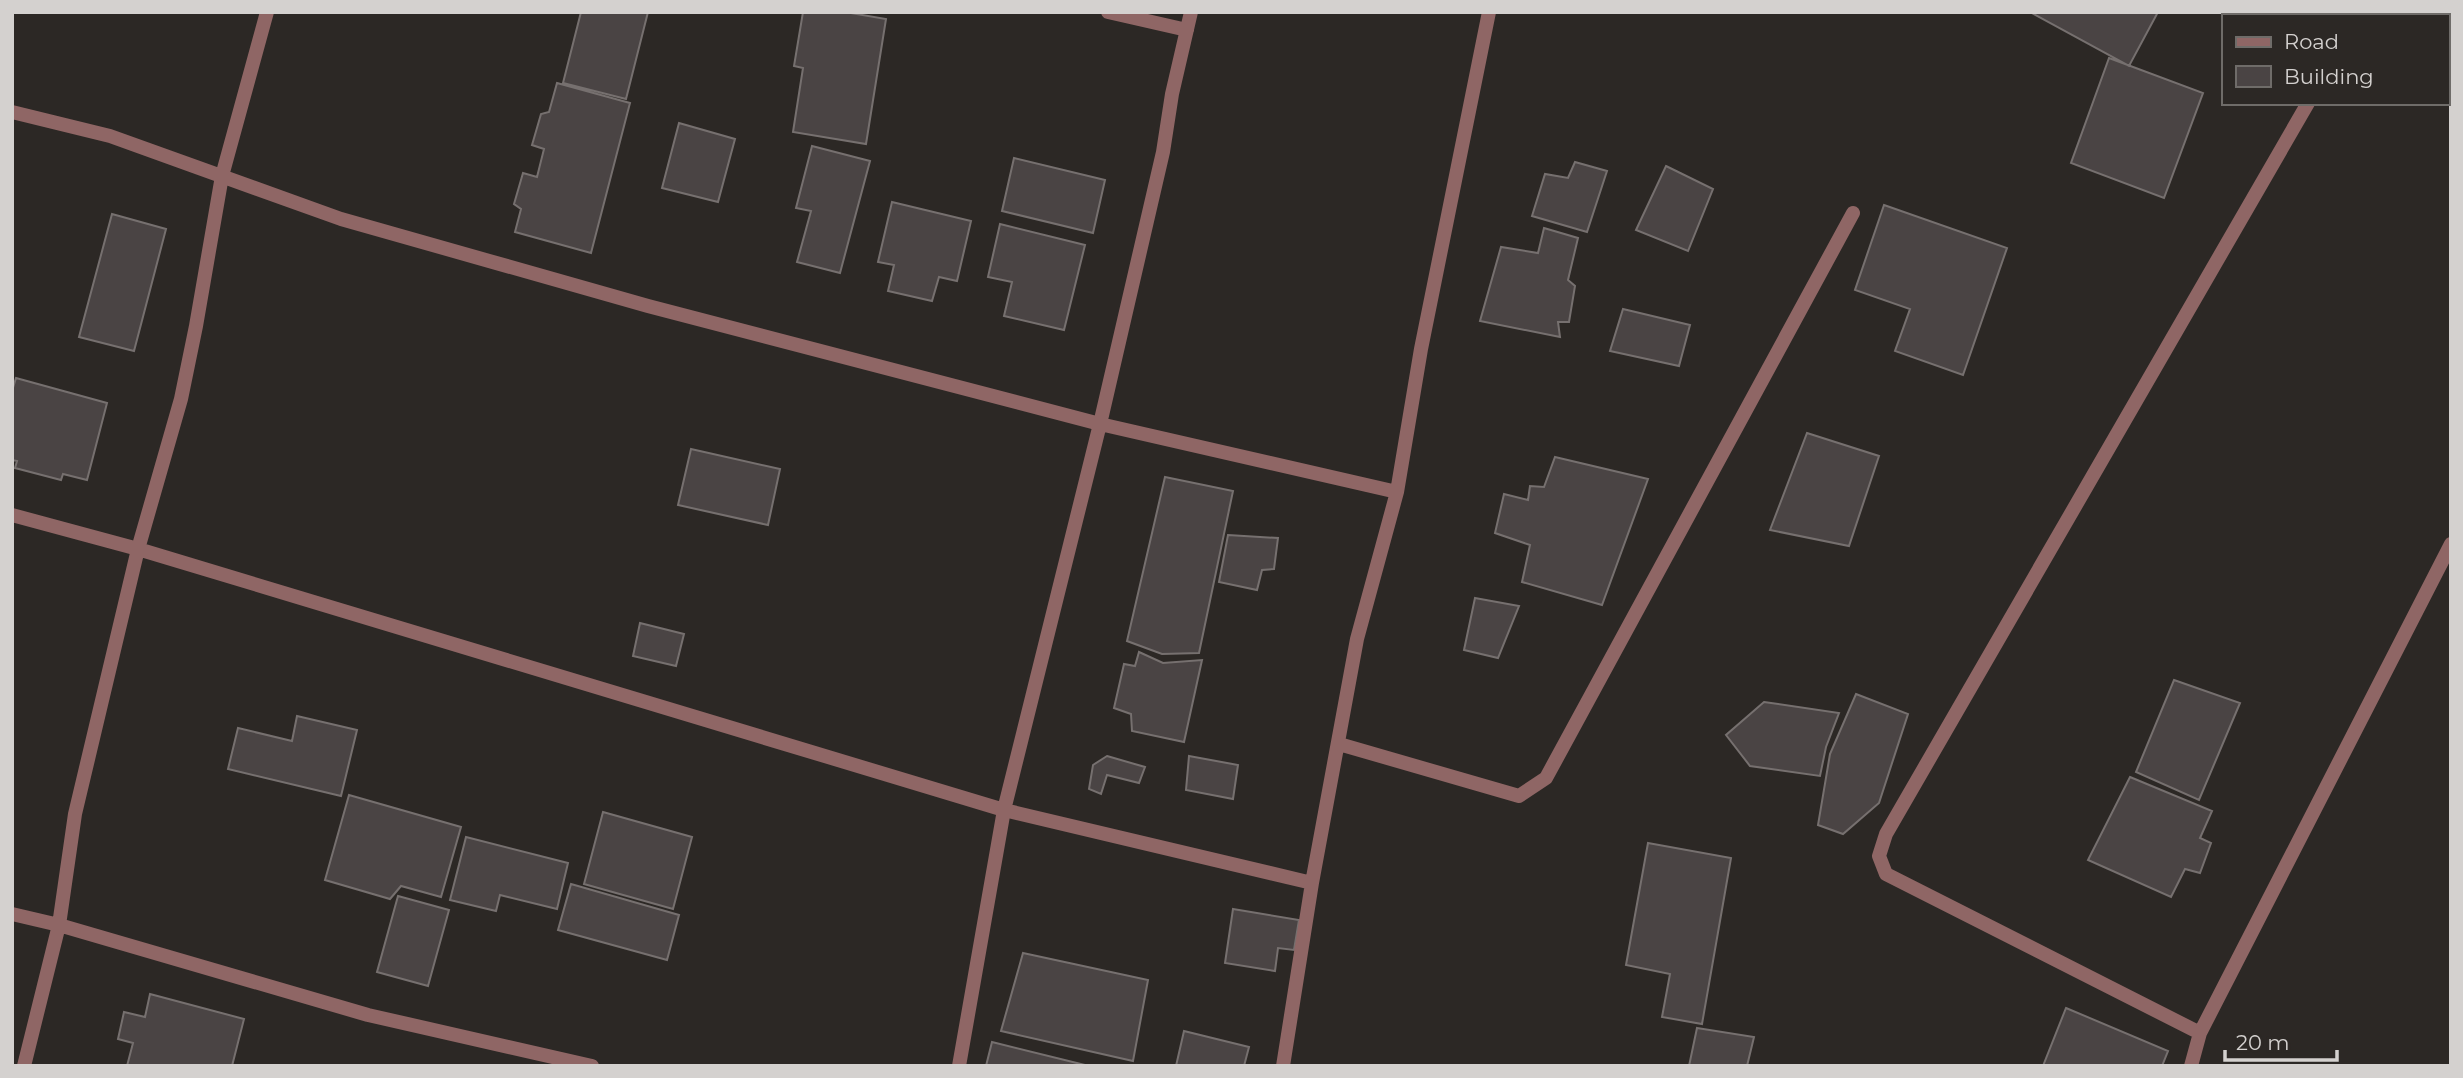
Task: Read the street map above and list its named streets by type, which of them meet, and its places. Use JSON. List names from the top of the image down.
{
  "legend": ["Road", "Building"],
  "scale_bar": "20 m"
}
